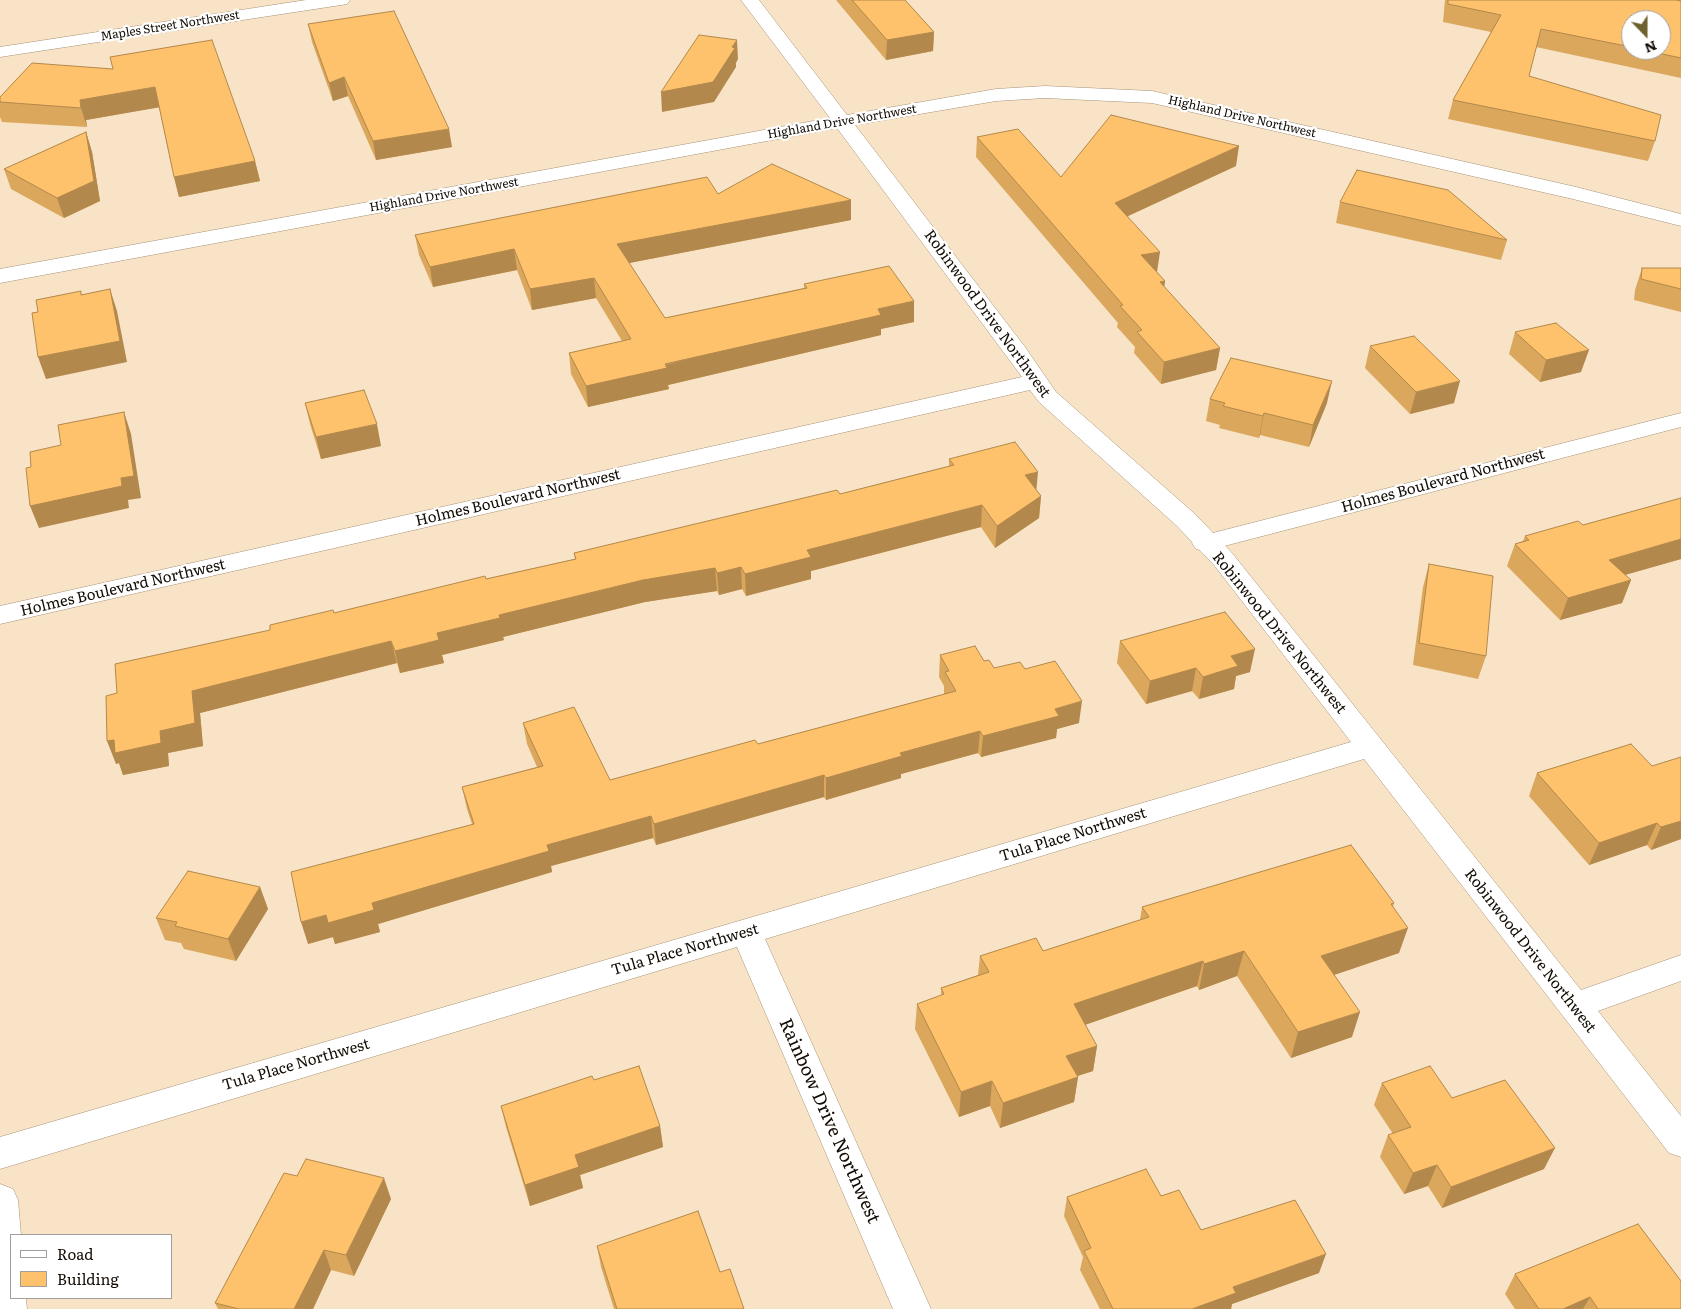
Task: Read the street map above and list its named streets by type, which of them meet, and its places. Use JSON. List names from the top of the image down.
{
  "streets": {
    "street": [
      "Maples Street Northwest",
      "Highland Drive Northwest",
      "Robinwood Drive Northwest",
      "Holmes Boulevard Northwest",
      "Tula Place Northwest",
      "Rainbow Drive Northwest"
    ]
  },
  "crossings": [
    ["Highland Drive Northwest", "Robinwood Drive Northwest"],
    ["Robinwood Drive Northwest", "Holmes Boulevard Northwest"],
    ["Robinwood Drive Northwest", "Tula Place Northwest"],
    ["Tula Place Northwest", "Rainbow Drive Northwest"]
  ],
  "legend": ["Road", "Building"],
  "north": "bottom"
}
